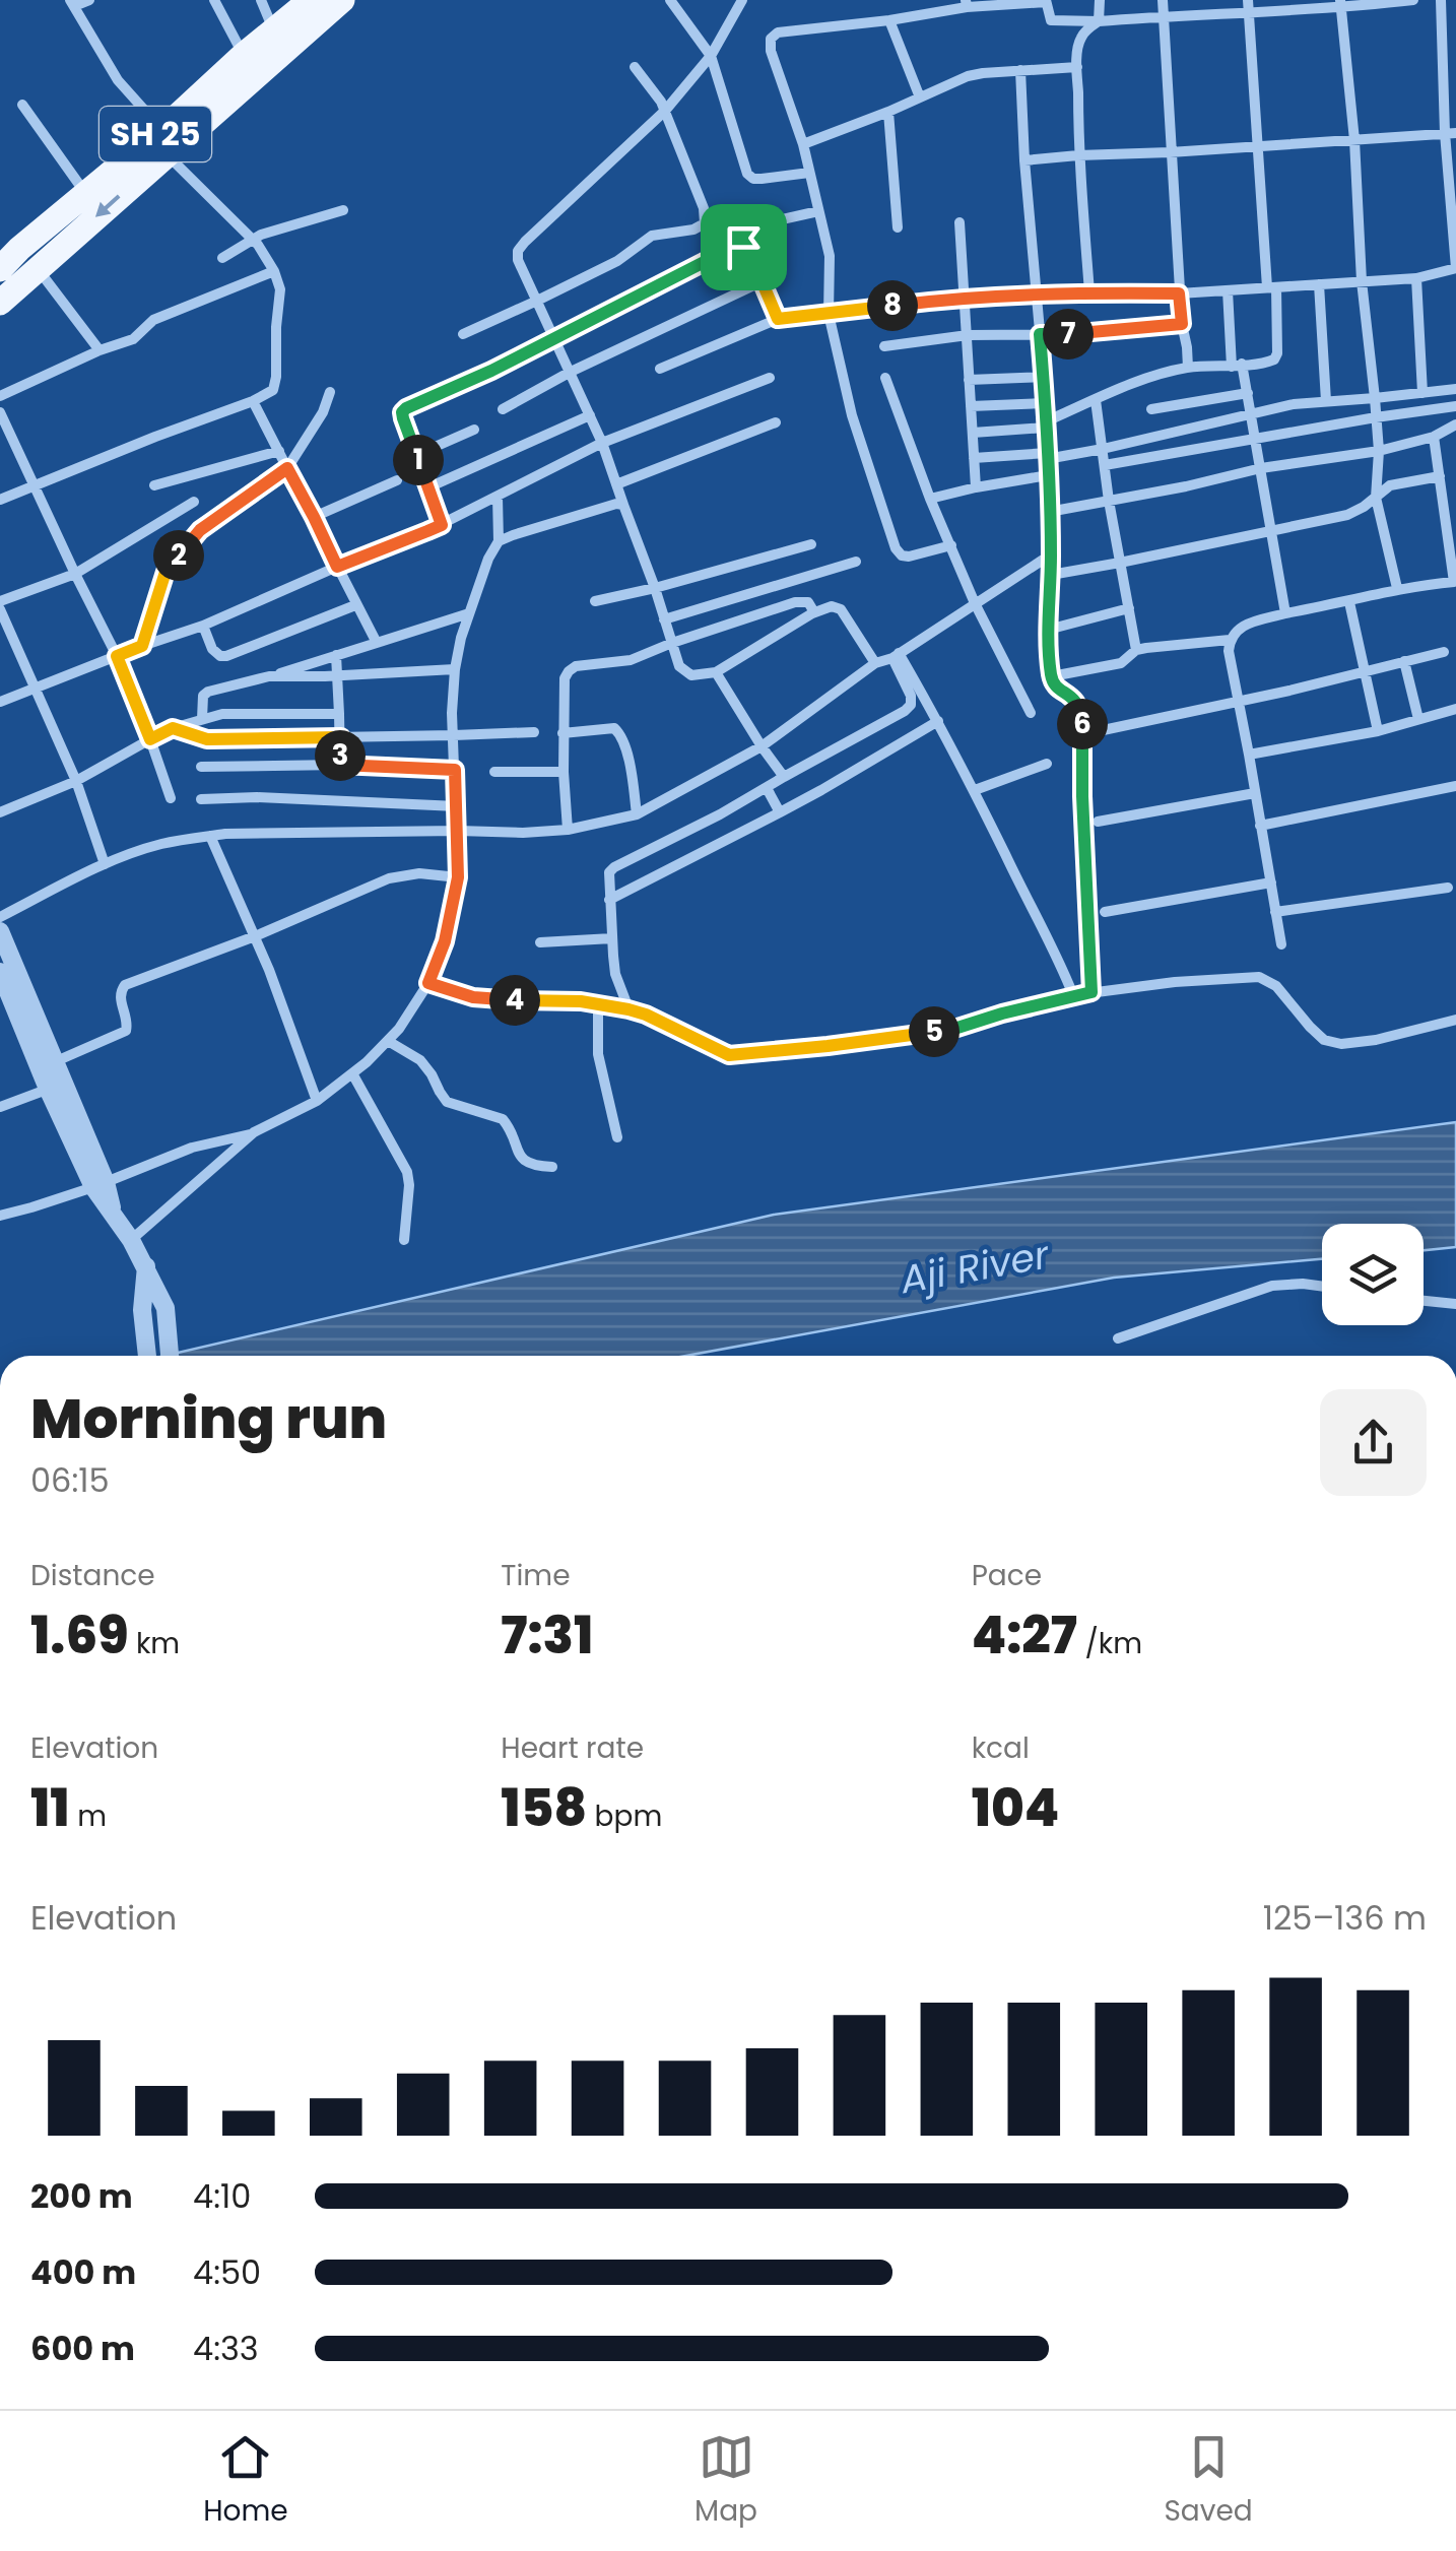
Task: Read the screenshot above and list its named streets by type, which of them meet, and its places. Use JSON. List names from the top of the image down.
{
  "streets": {
    "main road": ["SH 25"]
  },
  "water": ["Aji River"],
  "page": {
    "pins": [
      "8",
      "7",
      "1",
      "2",
      "6",
      "3",
      "4",
      "5"
    ],
    "heading": ["Morning run", "06:15"],
    "stats": [
      ["Distance", "1.69 km"],
      ["Time", "7:31"],
      ["Pace", "4:27 /km"],
      ["Elevation", "11 m"],
      ["Heart rate", "158 bpm"],
      ["kcal", "104"]
    ],
    "chart": ["Elevation", "125–136 m"],
    "list": [
      {
        "name": "200 m",
        "note": "4:10"
      },
      {
        "name": "400 m",
        "note": "4:50"
      },
      {
        "name": "600 m",
        "note": "4:33"
      }
    ],
    "tabs": ["Home", "Map", "Saved"]
  }
}
